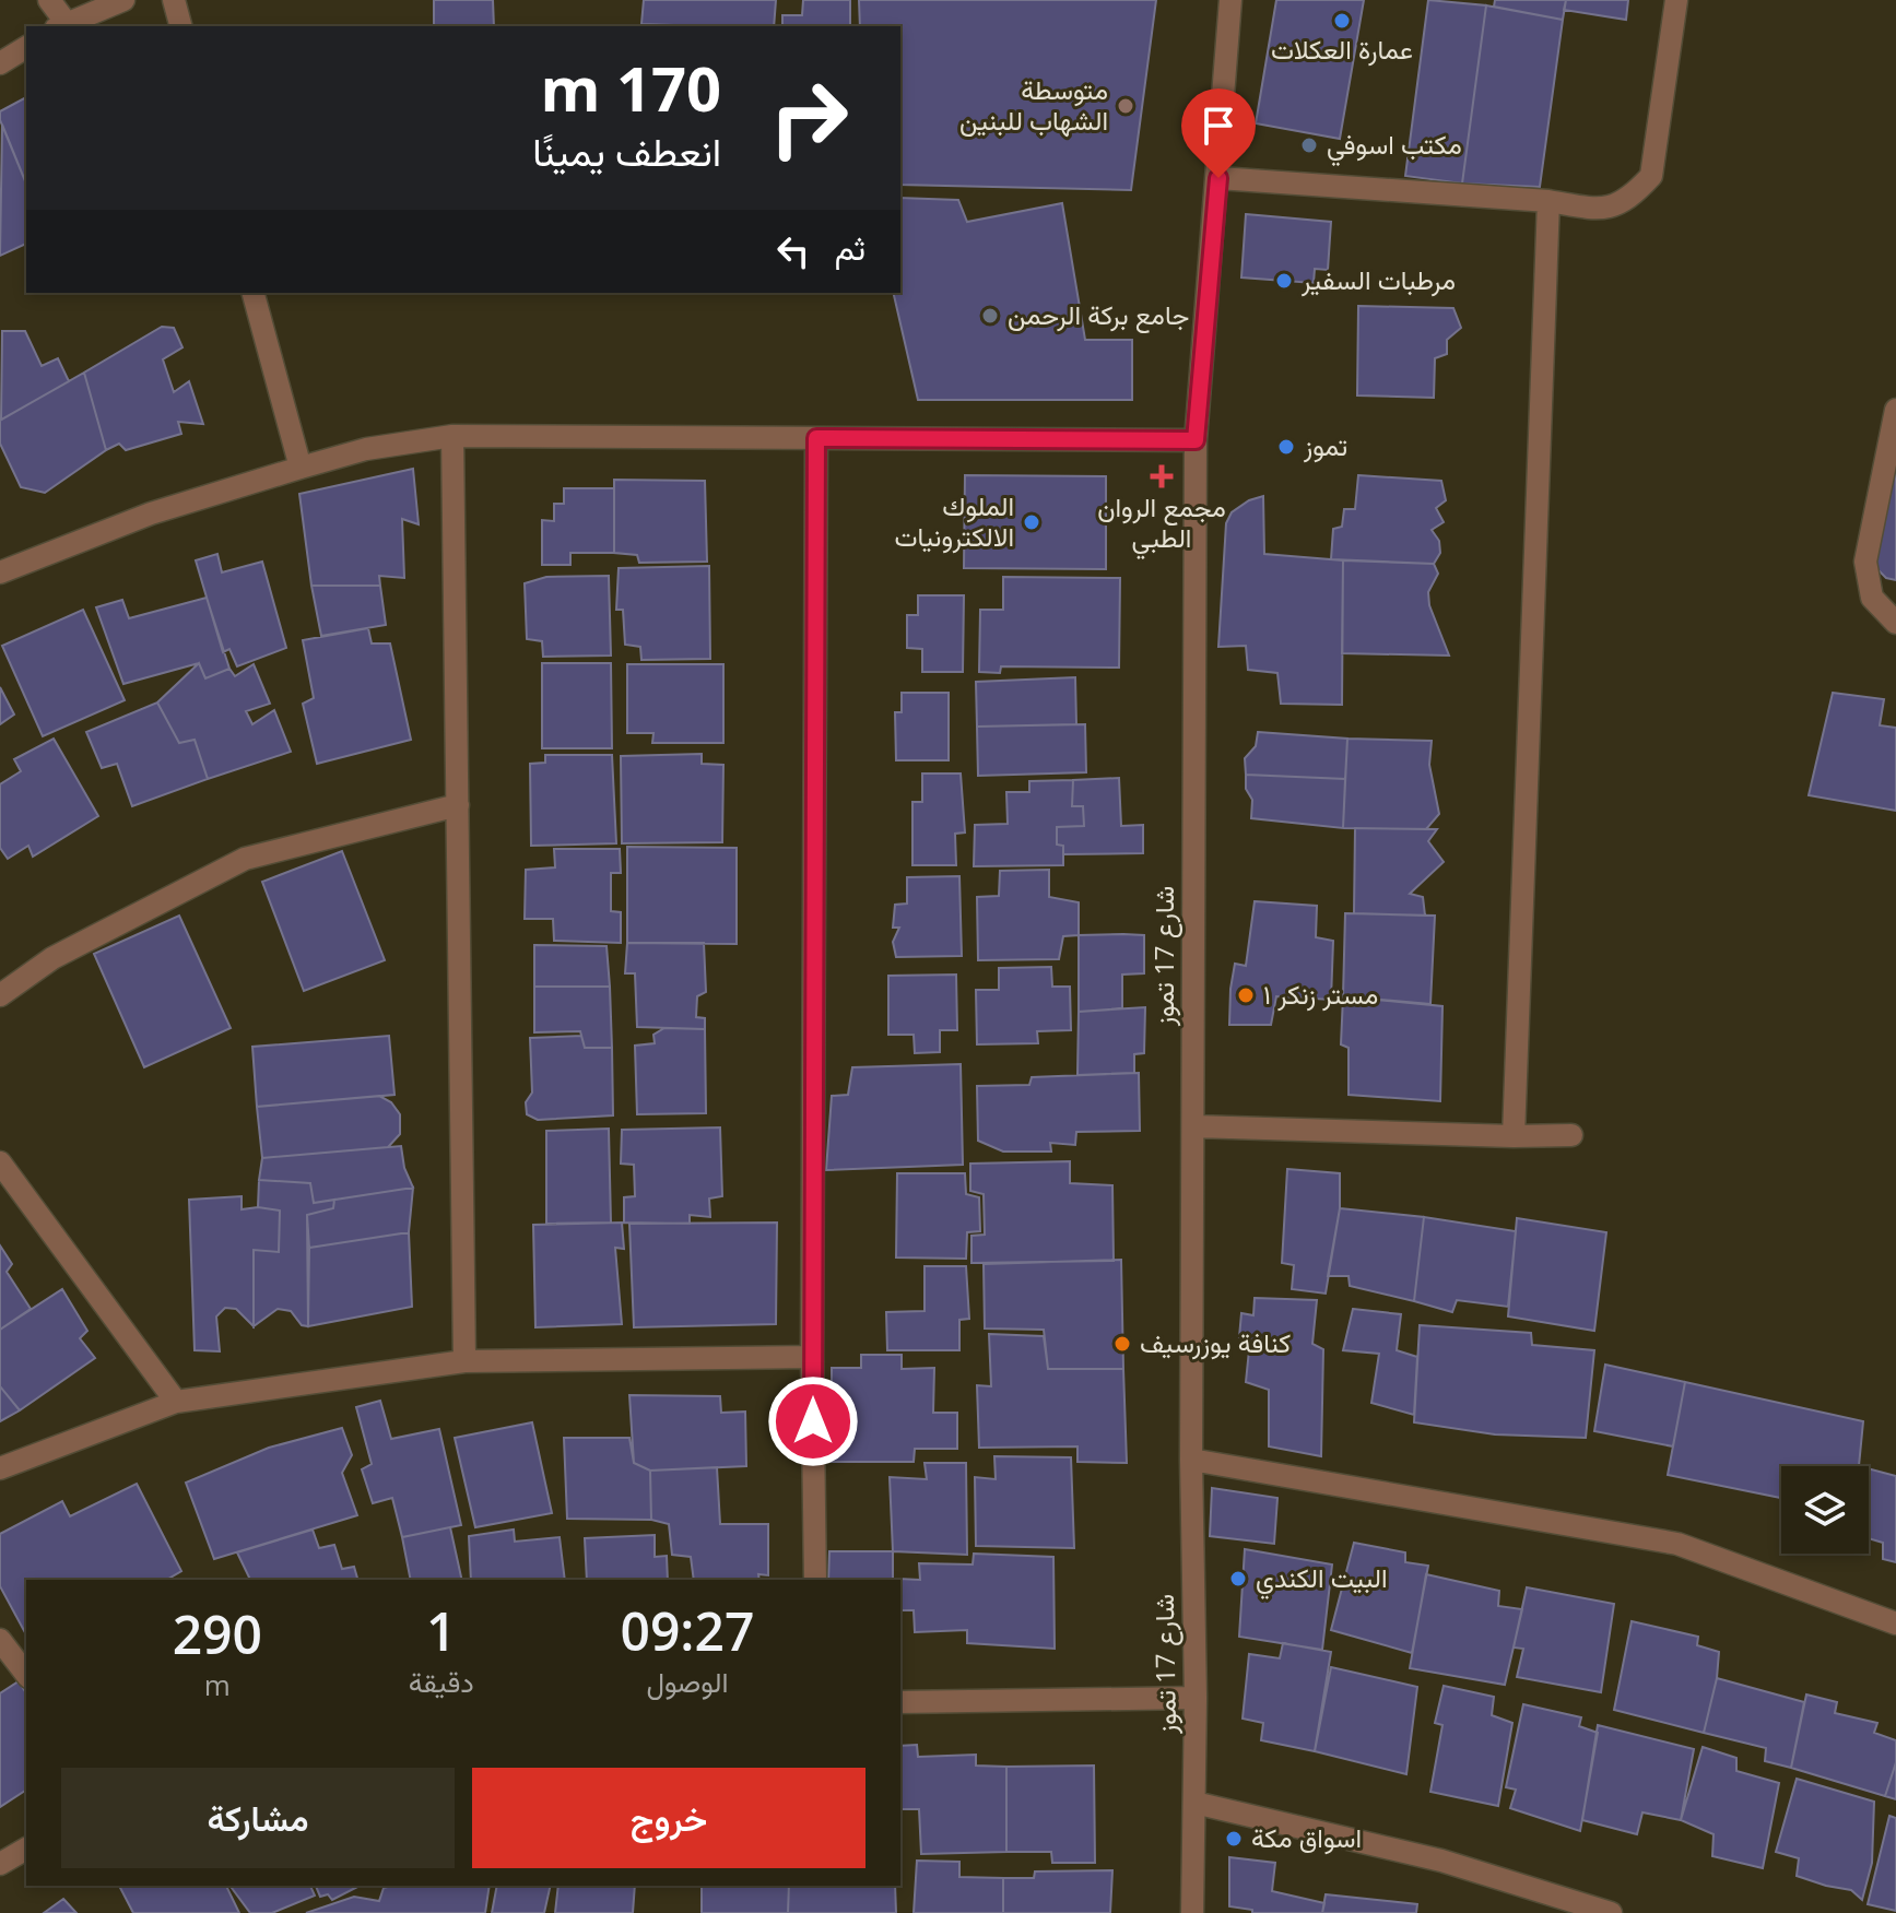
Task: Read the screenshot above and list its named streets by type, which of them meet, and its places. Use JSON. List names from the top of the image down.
{
  "streets": {
    "street": ["شارع 17 تموز"]
  },
  "places": {
    "other": [
      "عمارة العكلات",
      "متوسطة الشهاب للبنين",
      "مكتب اسوفي",
      "مرطبات السفير",
      "جامع بركة الرحمن",
      "تموز",
      "الملوك الالكترونيات",
      "مستر زنكر ١",
      "كنافة يوزرسيف",
      "البيت الكندي",
      "اسواق مكة"
    ],
    "health": ["مجمع الروان الطبي"]
  },
  "page": {
    "turn": ["170 m", "انعطف يمينًا"],
    "then": "ثم",
    "eta": [
      "09:27",
      "الوصول",
      "1",
      "دقيقة",
      "290",
      "m"
    ],
    "buttons": ["خروج", "مشاركة"]
  }
}
